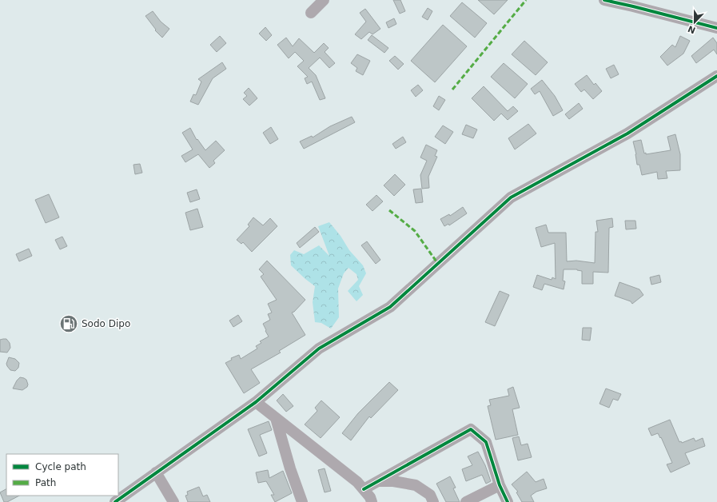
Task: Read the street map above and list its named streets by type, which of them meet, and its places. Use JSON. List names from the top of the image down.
{
  "places": {
    "fuel station": ["Sodo Dipo"]
  },
  "legend": ["Cycle path", "Path"],
  "north": "bottom"
}
